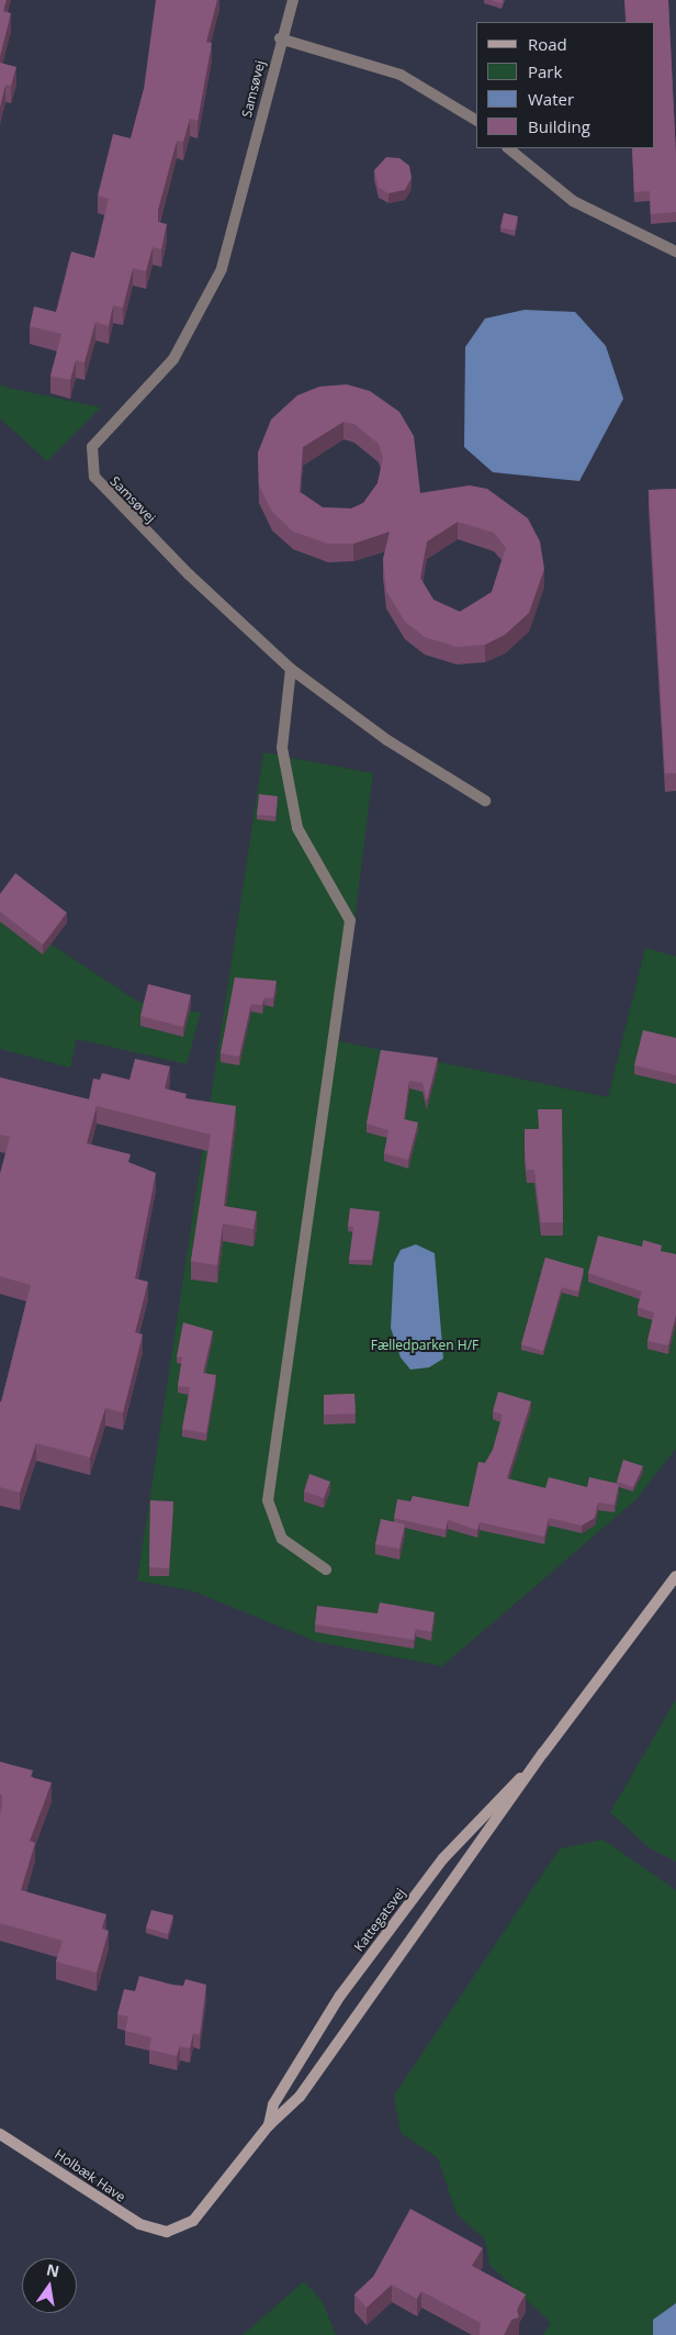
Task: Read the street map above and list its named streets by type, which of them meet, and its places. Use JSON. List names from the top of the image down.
{
  "streets": {
    "street": ["Samsøvej", "Kattegatsvej", "Holbæk Have"]
  },
  "crossings": [
    ["Kattegatsvej", "Holbæk Have"]
  ],
  "parks": ["Fælledparken H/F"],
  "legend": [
    "Road",
    "Park",
    "Water",
    "Building"
  ],
  "north": "top"
}
